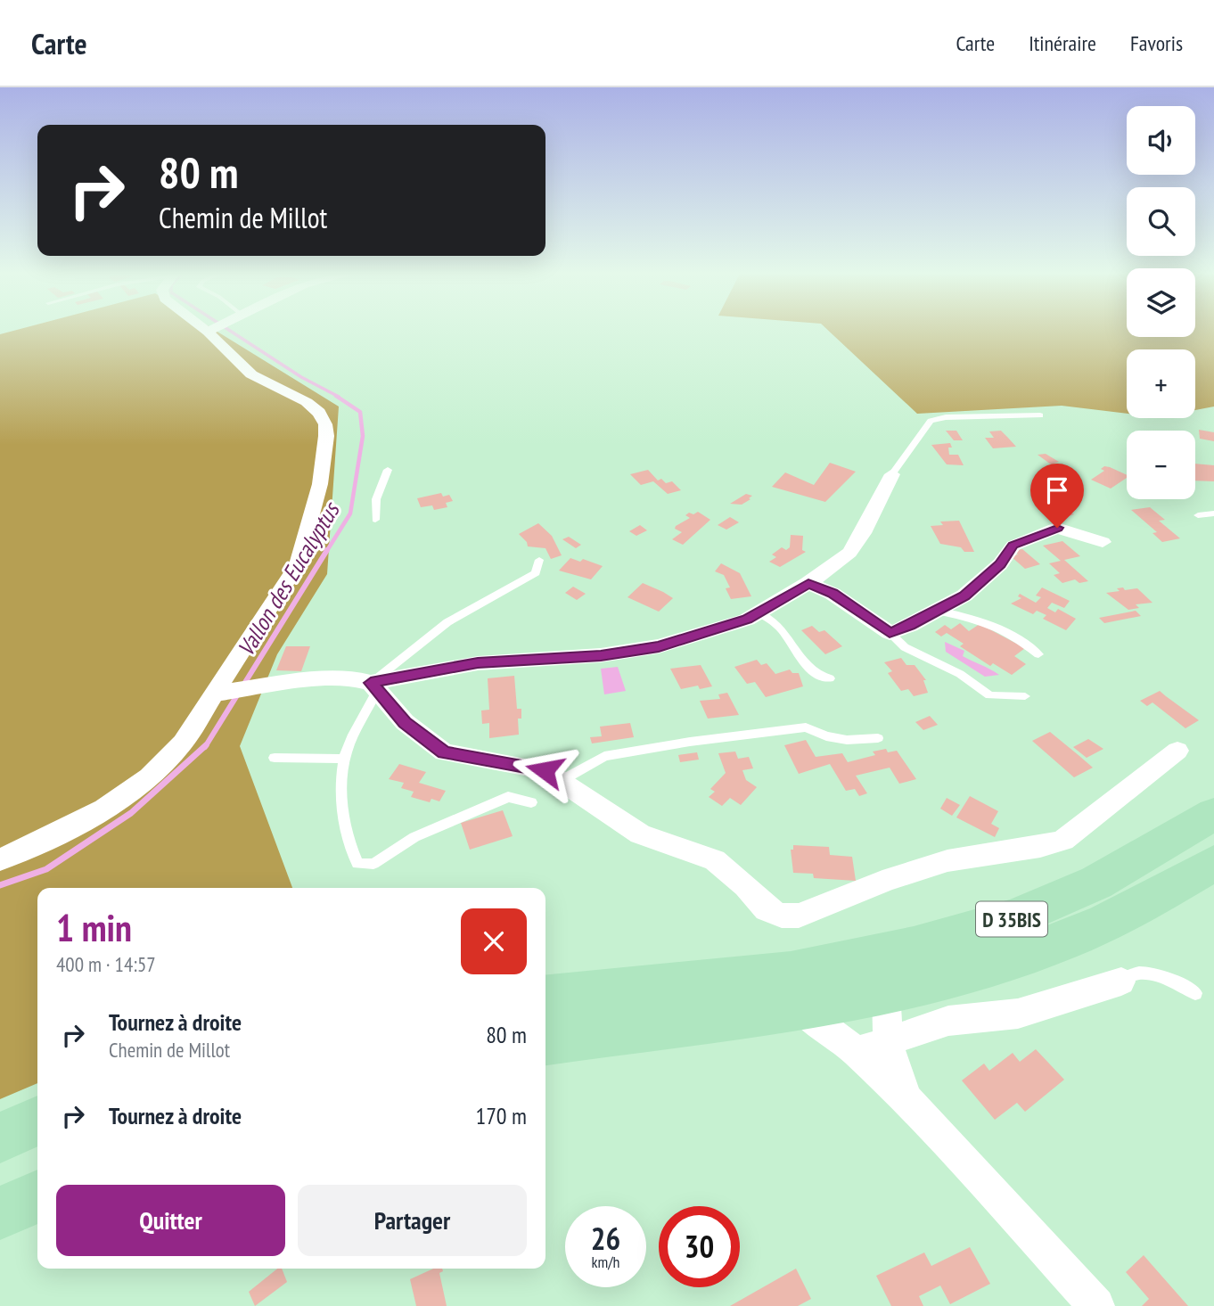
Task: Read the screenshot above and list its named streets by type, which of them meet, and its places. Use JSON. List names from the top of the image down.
{
  "streets": {
    "main road": ["D 35BIS"]
  },
  "water": ["Vallon des Eucalyptus"],
  "page": {
    "header": "Carte",
    "nav": ["Carte", "Itinéraire", "Favoris"],
    "map_buttons": ["+", "−"],
    "turn": ["80 m", "Chemin de Millot"],
    "heading": ["1 min", "400 m · 14:57"],
    "list": [
      {
        "name": "Tournez à droite",
        "note": "Chemin de Millot",
        "value": "80 m"
      },
      {
        "name": "Tournez à droite",
        "value": "170 m"
      }
    ],
    "buttons": ["Quitter", "Partager"],
    "speed": "26 km/h",
    "limit": "30"
  }
}
